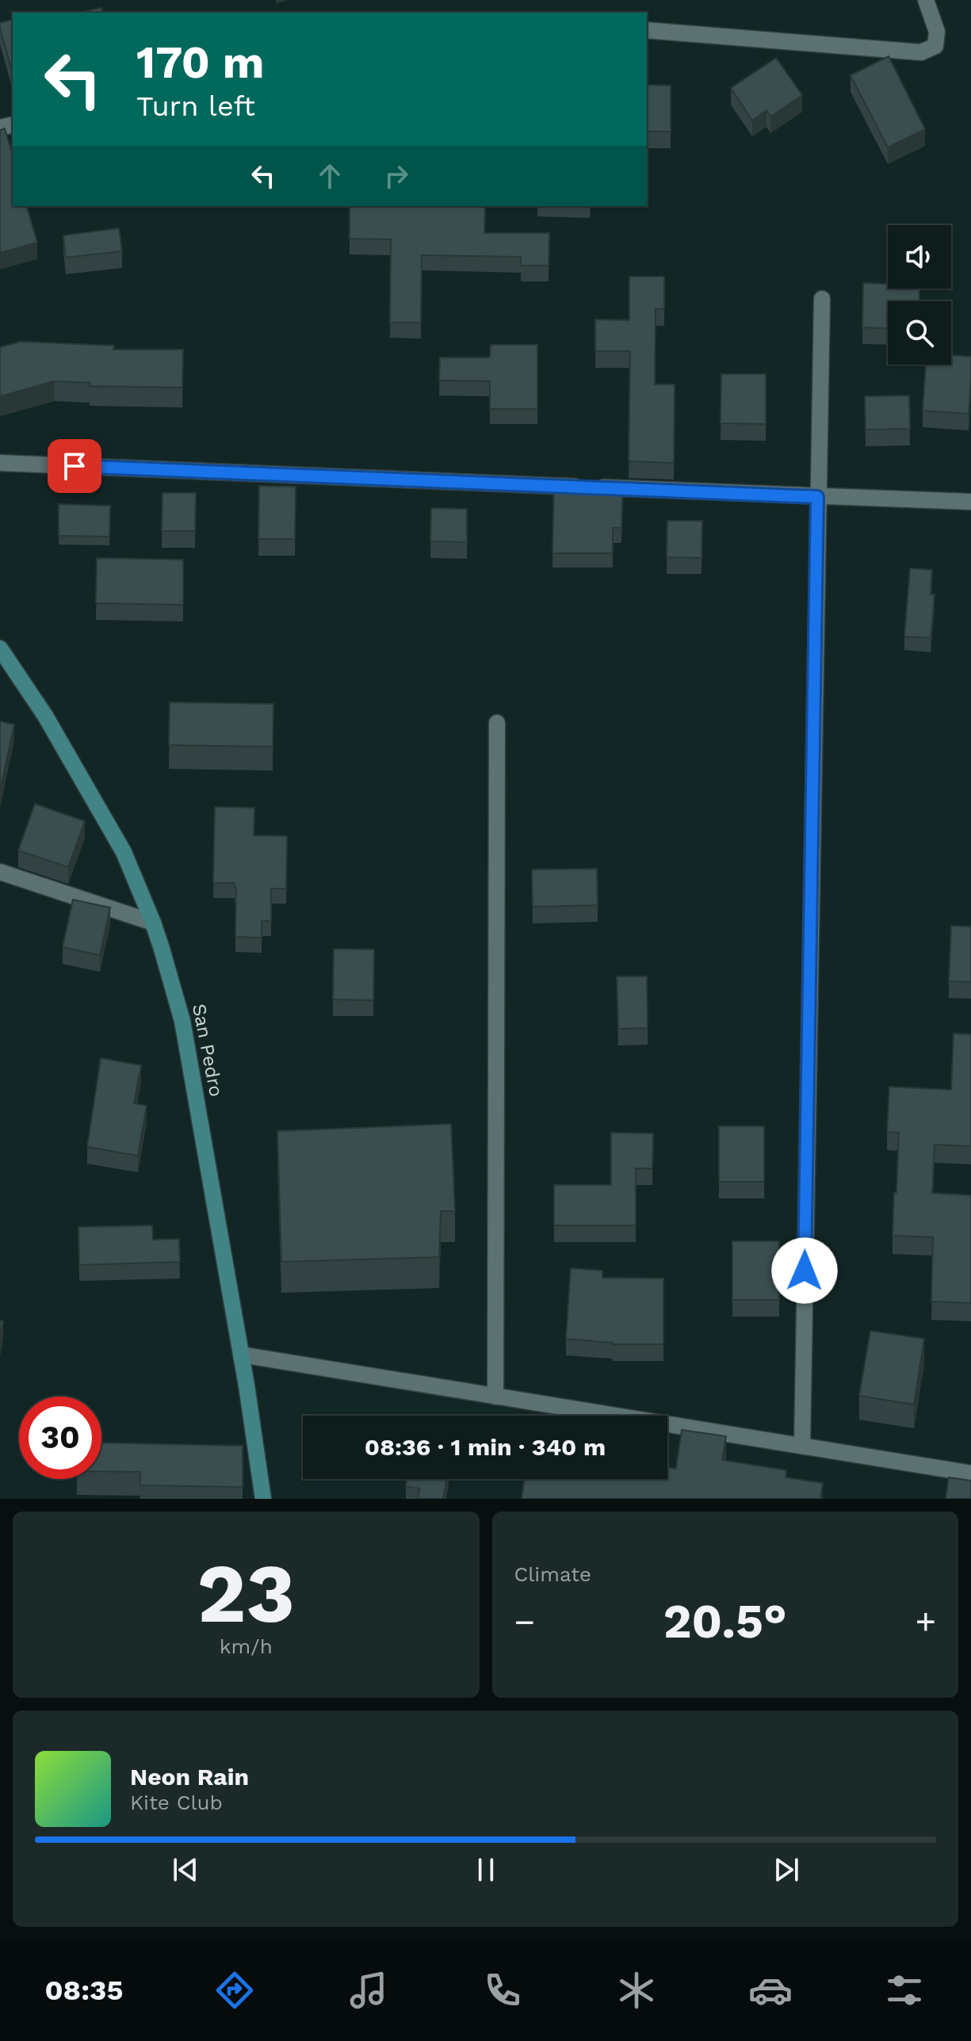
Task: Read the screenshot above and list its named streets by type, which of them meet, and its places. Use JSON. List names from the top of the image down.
{
  "streets": {
    "main road": ["San Pedro"]
  },
  "page": {
    "turn": ["170 m", "Turn left"],
    "limit": "30",
    "trip": "08:36 · 1 min · 340 m",
    "tile": [
      ["23", "km/h"],
      "Climate"
    ],
    "heat": ["−", "20.5°", "+"],
    "song": ["Neon Rain", "Kite Club"],
    "tabs": "08:35"
  }
}
